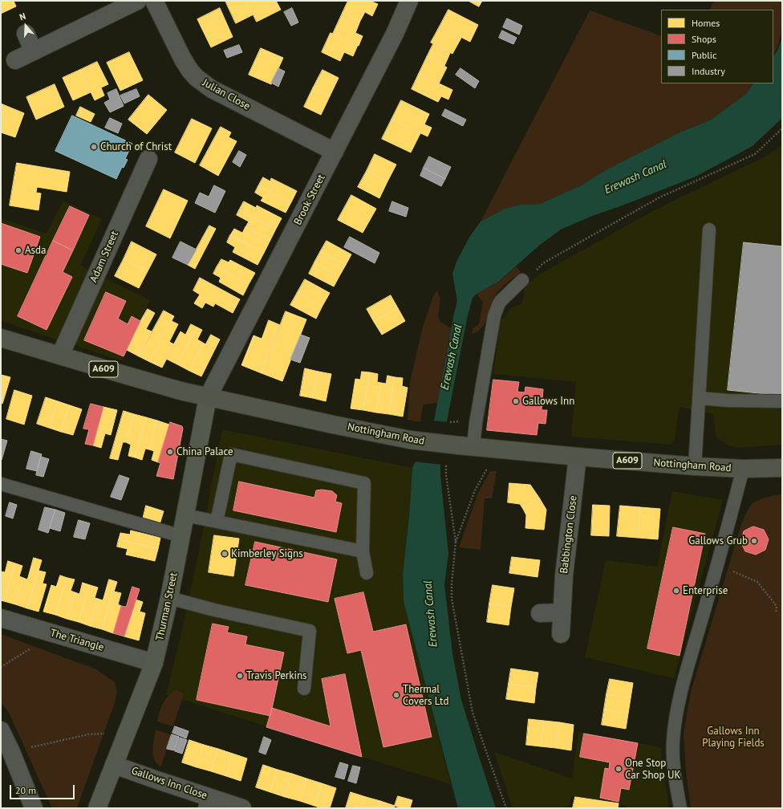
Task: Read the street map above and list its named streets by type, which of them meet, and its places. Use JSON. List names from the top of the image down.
{
  "streets": {
    "main road": ["A609", "Nottingham Road"],
    "street": [
      "Julian Close",
      "Brook Street",
      "Adam Street",
      "Babbington Close",
      "Thurman Street",
      "The Triangle",
      "Gallows Inn Close"
    ]
  },
  "crossings": [
    ["Julian Close", "Brook Street"],
    ["Brook Street", "Nottingham Road"],
    ["Brook Street", "Thurman Street"],
    ["Adam Street", "Nottingham Road"],
    ["Nottingham Road", "Babbington Close"],
    ["Nottingham Road", "Thurman Street"],
    ["Thurman Street", "The Triangle"],
    ["Thurman Street", "Gallows Inn Close"]
  ],
  "water": ["Erewash Canal"],
  "parks": ["Gallows Inn Playing Fields"],
  "places": [
    "Church of Christ",
    "Asda",
    "Gallows Inn",
    "China Palace",
    "Gallows Grub",
    "Kimberley Signs",
    "Enterprise",
    "Travis Perkins",
    "Thermal Covers Ltd",
    "One Stop Car Shop UK"
  ],
  "legend": [
    "Homes",
    "Shops",
    "Public",
    "Industry"
  ],
  "scale_bar": "20 m",
  "north": "top"
}
